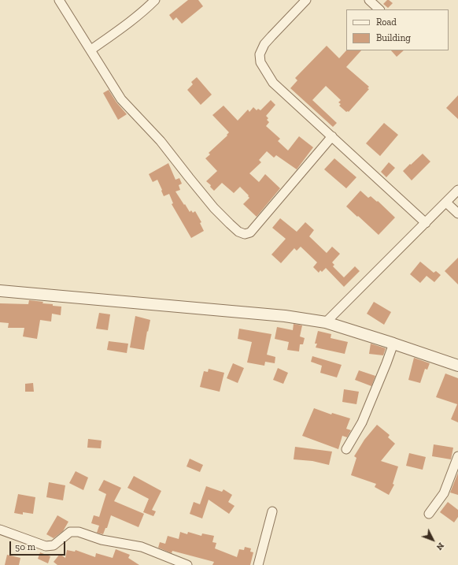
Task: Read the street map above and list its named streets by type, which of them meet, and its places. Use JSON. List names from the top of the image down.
{
  "legend": ["Road", "Building"],
  "scale_bar": "50 m",
  "north": "bottom right"
}
